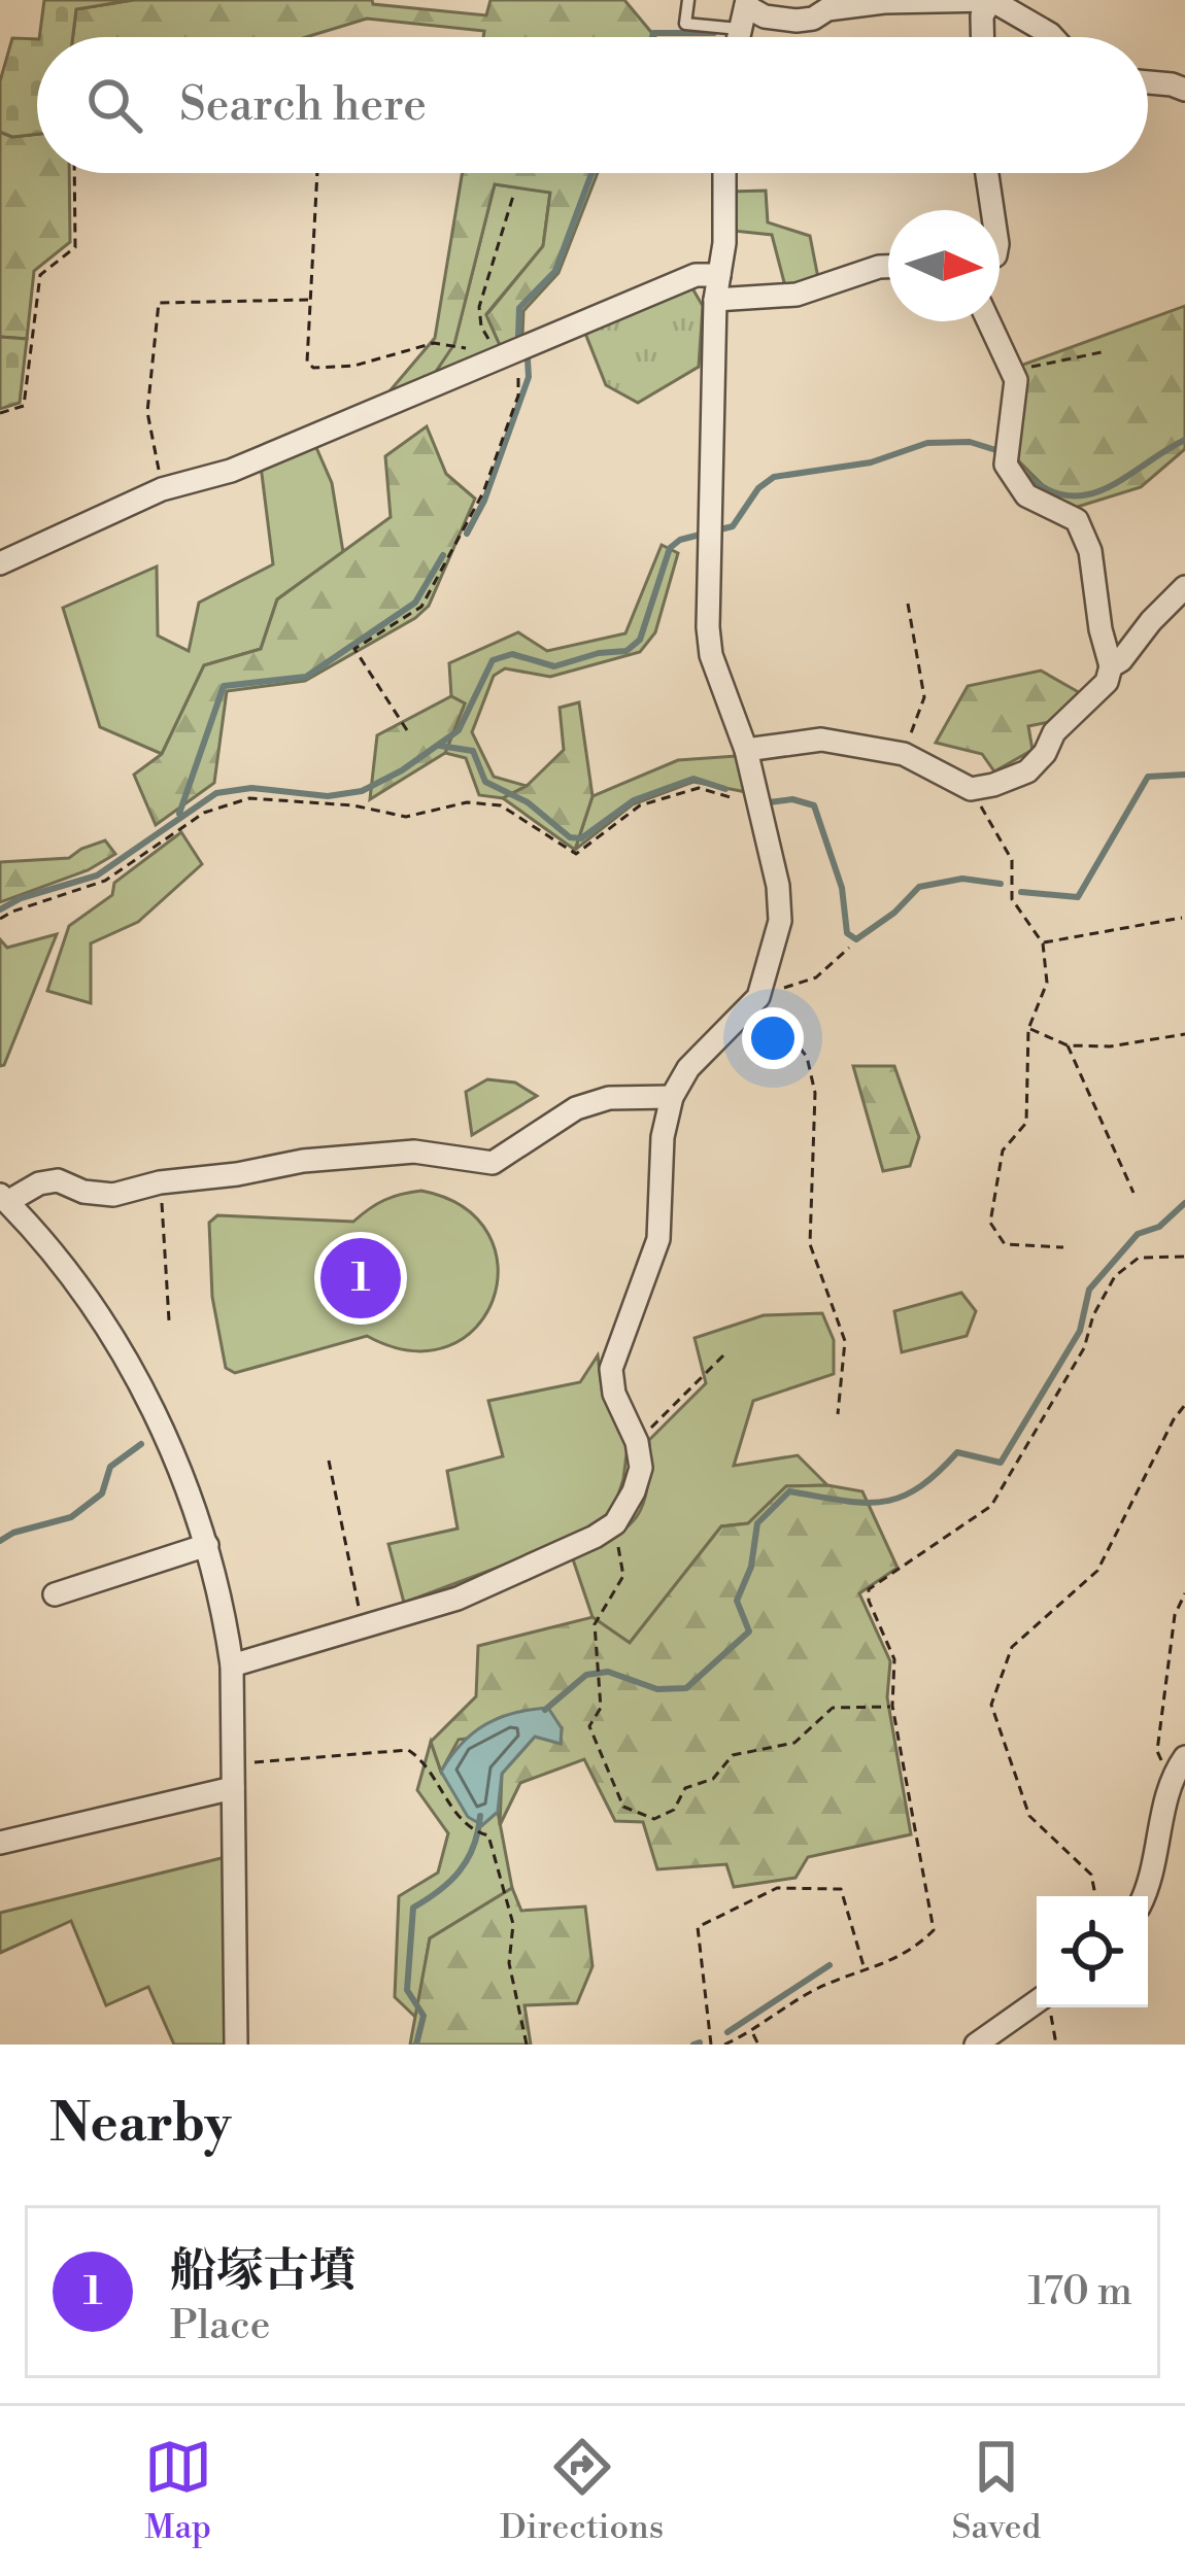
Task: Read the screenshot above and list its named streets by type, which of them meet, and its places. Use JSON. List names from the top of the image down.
{
  "north": "right",
  "page": {
    "search": "Search here",
    "pins": "1",
    "heading": "Nearby",
    "list": [
      {
        "mark": "1",
        "name": "船塚古墳",
        "note": "Place",
        "value": "170 m"
      }
    ],
    "nav": ["Map", "Directions", "Saved"]
  }
}
